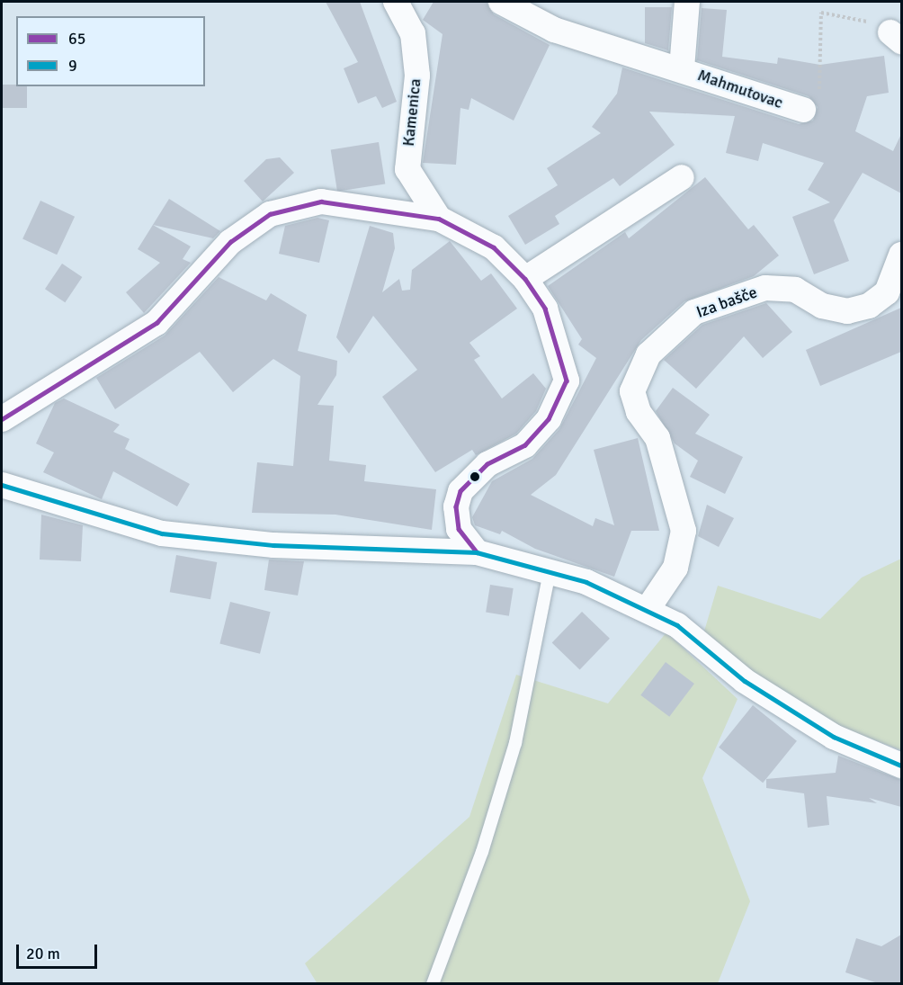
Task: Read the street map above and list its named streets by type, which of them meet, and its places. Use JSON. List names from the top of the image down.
{
  "streets": {
    "street": ["Mahmutovac", "Kamenica", "Iza bašče"]
  },
  "lines": ["transit line 65", "transit line 9"],
  "legend": ["65", "9"],
  "scale_bar": "20 m"
}
